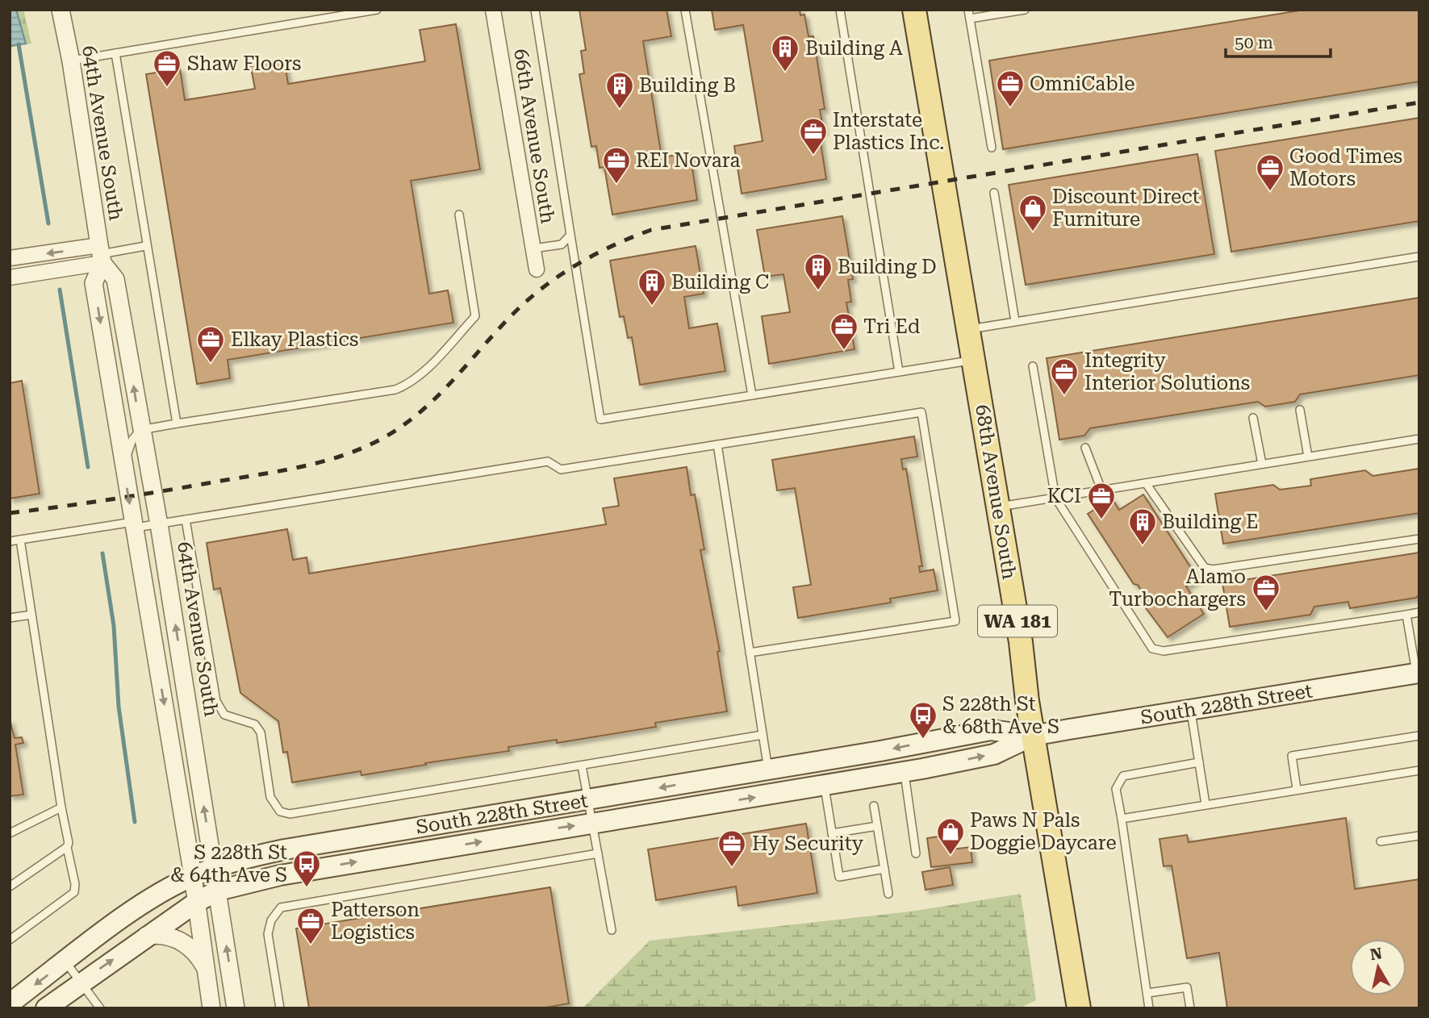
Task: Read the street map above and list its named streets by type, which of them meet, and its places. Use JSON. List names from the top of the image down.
{
  "streets": {
    "main road": ["68th Avenue South", "WA 181", "South 228th Street"],
    "street": ["64th Avenue South", "66th Avenue South"]
  },
  "crossings": [
    ["64th Avenue South", "South 228th Street"],
    ["68th Avenue South", "South 228th Street"]
  ],
  "places": {
    "building": [
      "Building A",
      "Building B",
      "Building D",
      "Building C",
      "Building E"
    ],
    "office": [
      "Shaw Floors",
      "OmniCable",
      "Interstate Plastics Inc.",
      "REI Novara",
      "Good Times Motors",
      "Tri Ed",
      "Elkay Plastics",
      "Integrity Interior Solutions",
      "KCI",
      "Alamo Turbochargers",
      "Hy Security",
      "Patterson Logistics"
    ],
    "shop": ["Discount Direct Furniture", "Paws N Pals Doggie Daycare"],
    "bus stop": ["S 228th St & 68th Ave S", "S 228th St & 64th Ave S"]
  },
  "scale_bar": "50 m",
  "north": "top"
}
